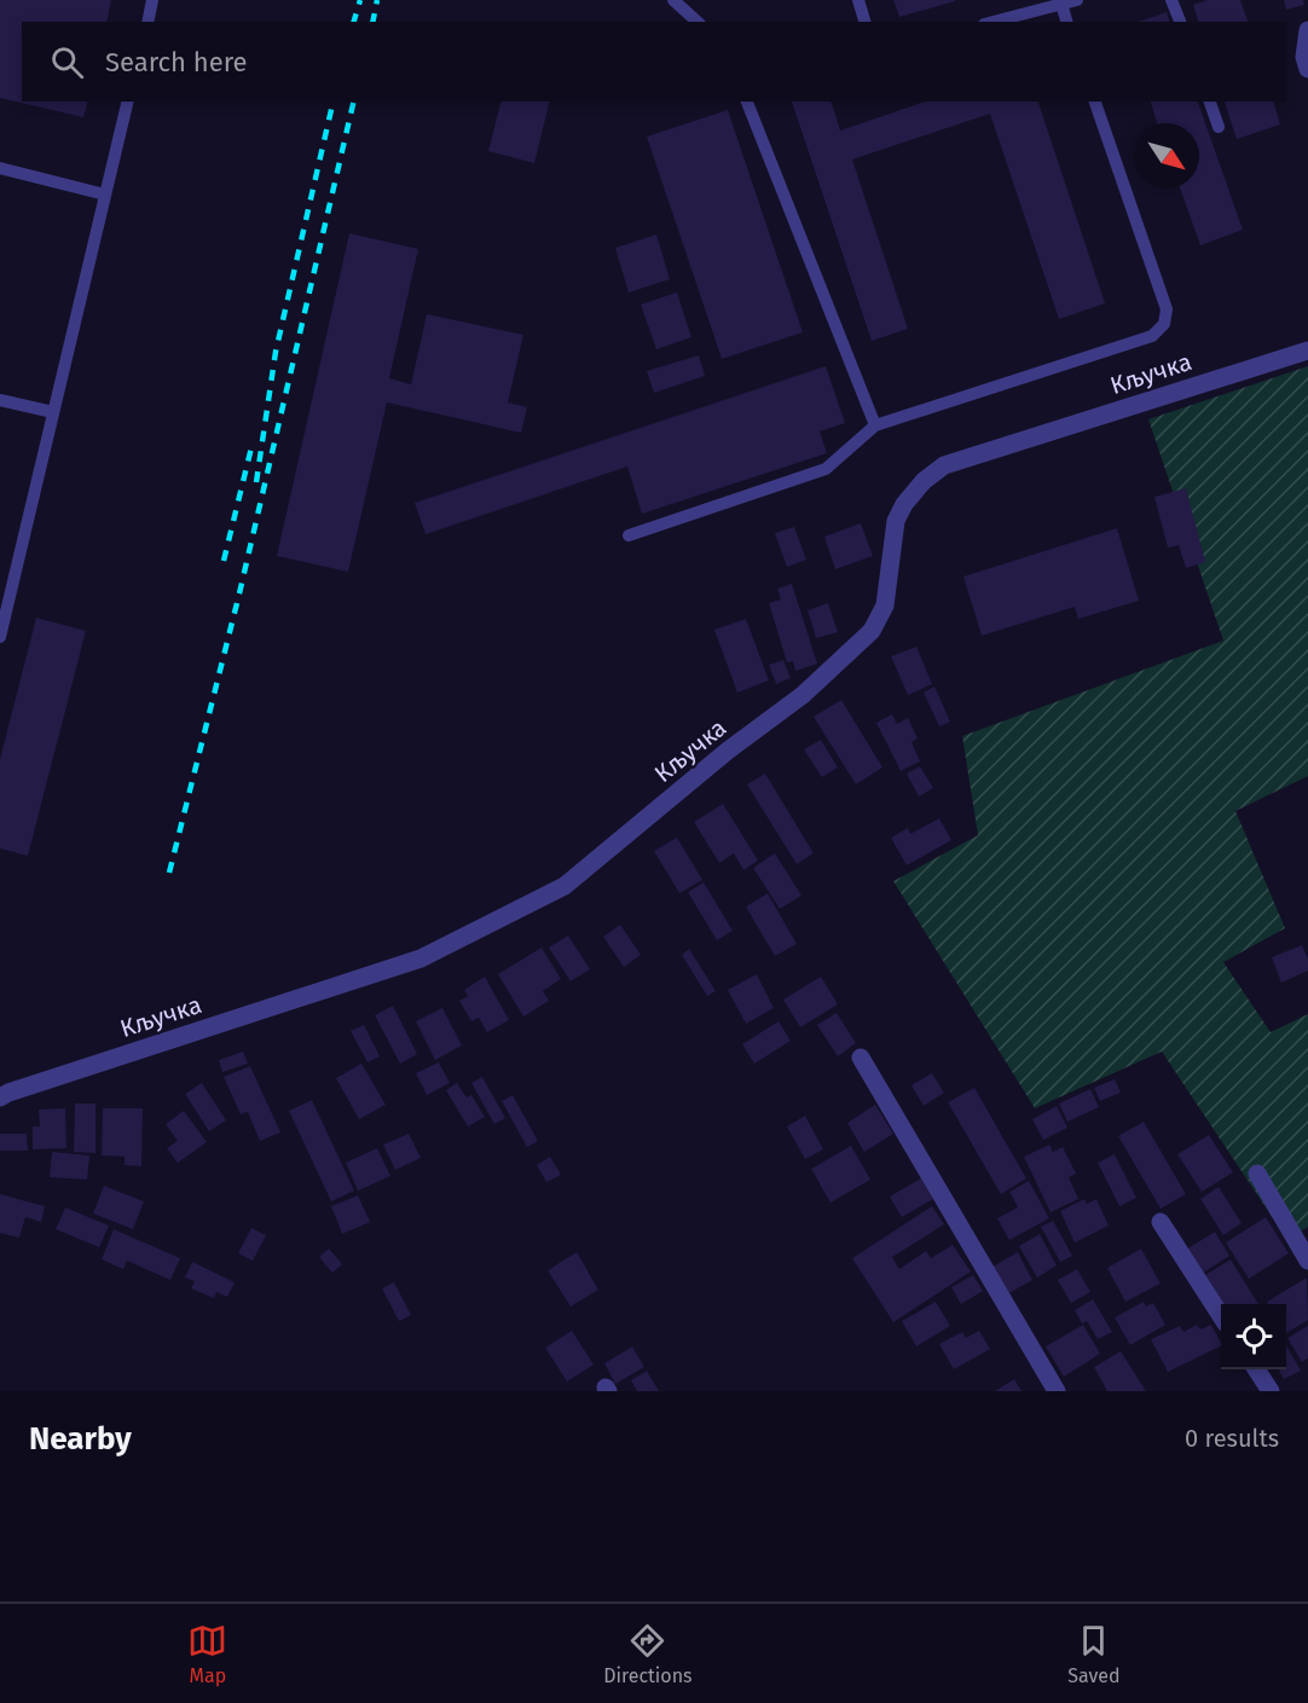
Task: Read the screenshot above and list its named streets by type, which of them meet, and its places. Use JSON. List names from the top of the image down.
{
  "streets": {
    "street": ["Кључка"]
  },
  "north": "bottom right",
  "page": {
    "search": "Search here",
    "heading": ["Nearby", "0 results"],
    "nav": ["Map", "Directions", "Saved"]
  }
}
